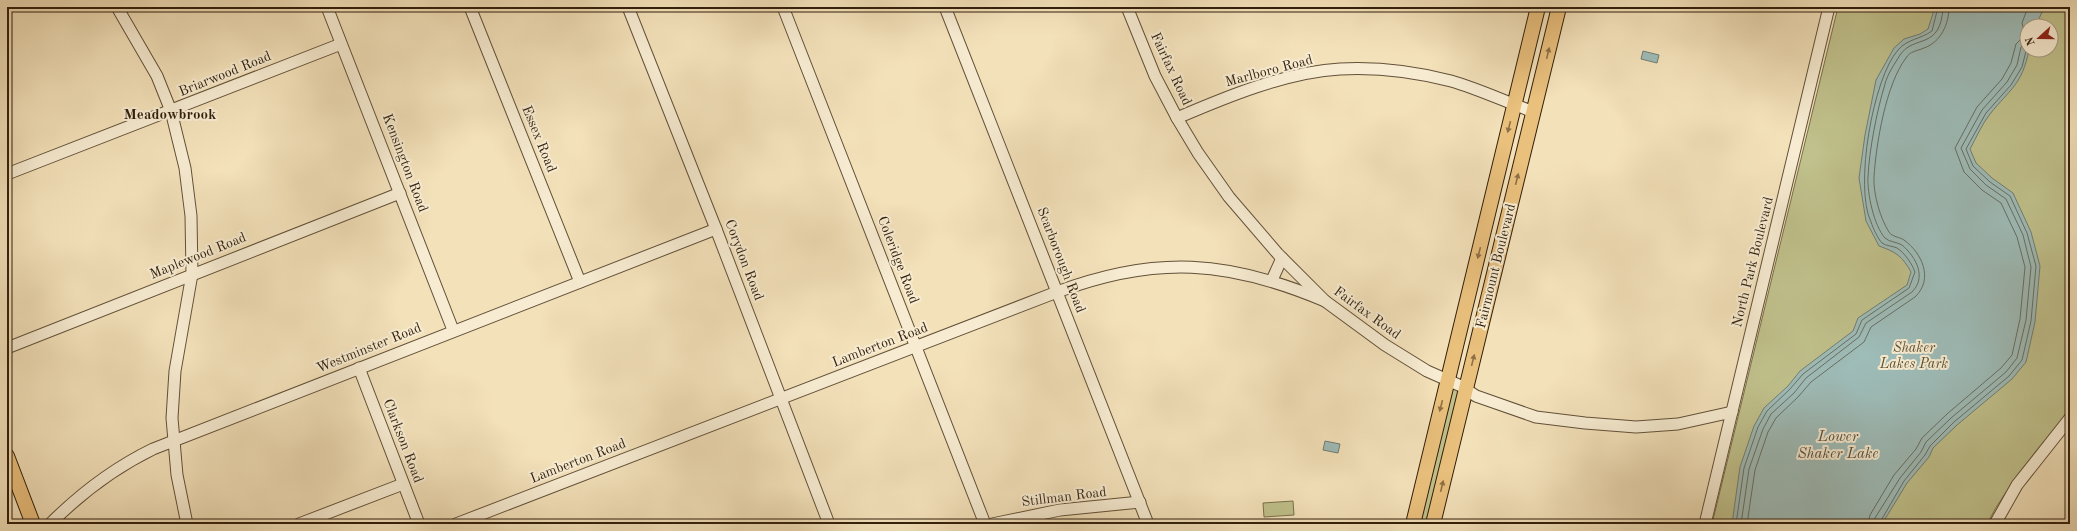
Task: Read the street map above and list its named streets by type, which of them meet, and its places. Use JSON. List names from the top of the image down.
{
  "streets": {
    "main road": ["Fairmount Boulevard"],
    "street": [
      "Fairfax Road",
      "Marlboro Road",
      "Briarwood Road",
      "Essex Road",
      "Kensington Road",
      "Maplewood Road",
      "Corydon Road",
      "Coleridge Road",
      "Scarborough Road",
      "North Park Boulevard",
      "Lamberton Road",
      "Westminster Road",
      "Clarkson Road",
      "Stillman Road"
    ]
  },
  "crossings": [
    ["Fairfax Road", "Marlboro Road"],
    ["Fairfax Road", "North Park Boulevard"],
    ["Fairfax Road", "Fairmount Boulevard"],
    ["Fairfax Road", "Lamberton Road"],
    ["Marlboro Road", "Fairmount Boulevard"],
    ["Briarwood Road", "Kensington Road"],
    ["Essex Road", "Westminster Road"],
    ["Kensington Road", "Maplewood Road"],
    ["Kensington Road", "Westminster Road"],
    ["Corydon Road", "Lamberton Road"],
    ["Corydon Road", "Westminster Road"],
    ["Coleridge Road", "Lamberton Road"],
    ["Scarborough Road", "Lamberton Road"],
    ["Scarborough Road", "Stillman Road"],
    ["Westminster Road", "Clarkson Road"]
  ],
  "districts": ["Meadowbrook"],
  "water": ["Lower Shaker Lake"],
  "parks": ["Shaker Lakes Park"],
  "north": "left"
}
